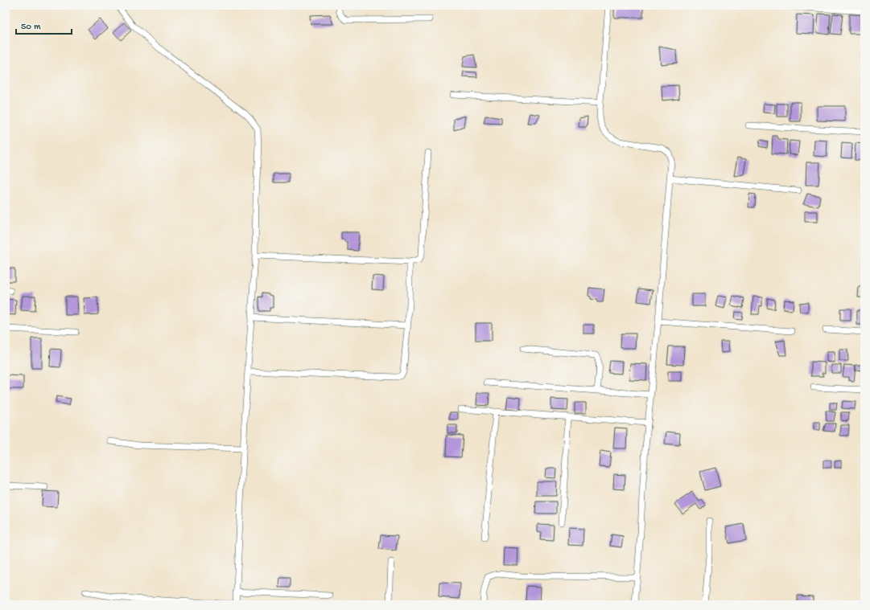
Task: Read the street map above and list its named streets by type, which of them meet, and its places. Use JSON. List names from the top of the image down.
{
  "scale_bar": "50 m"
}
